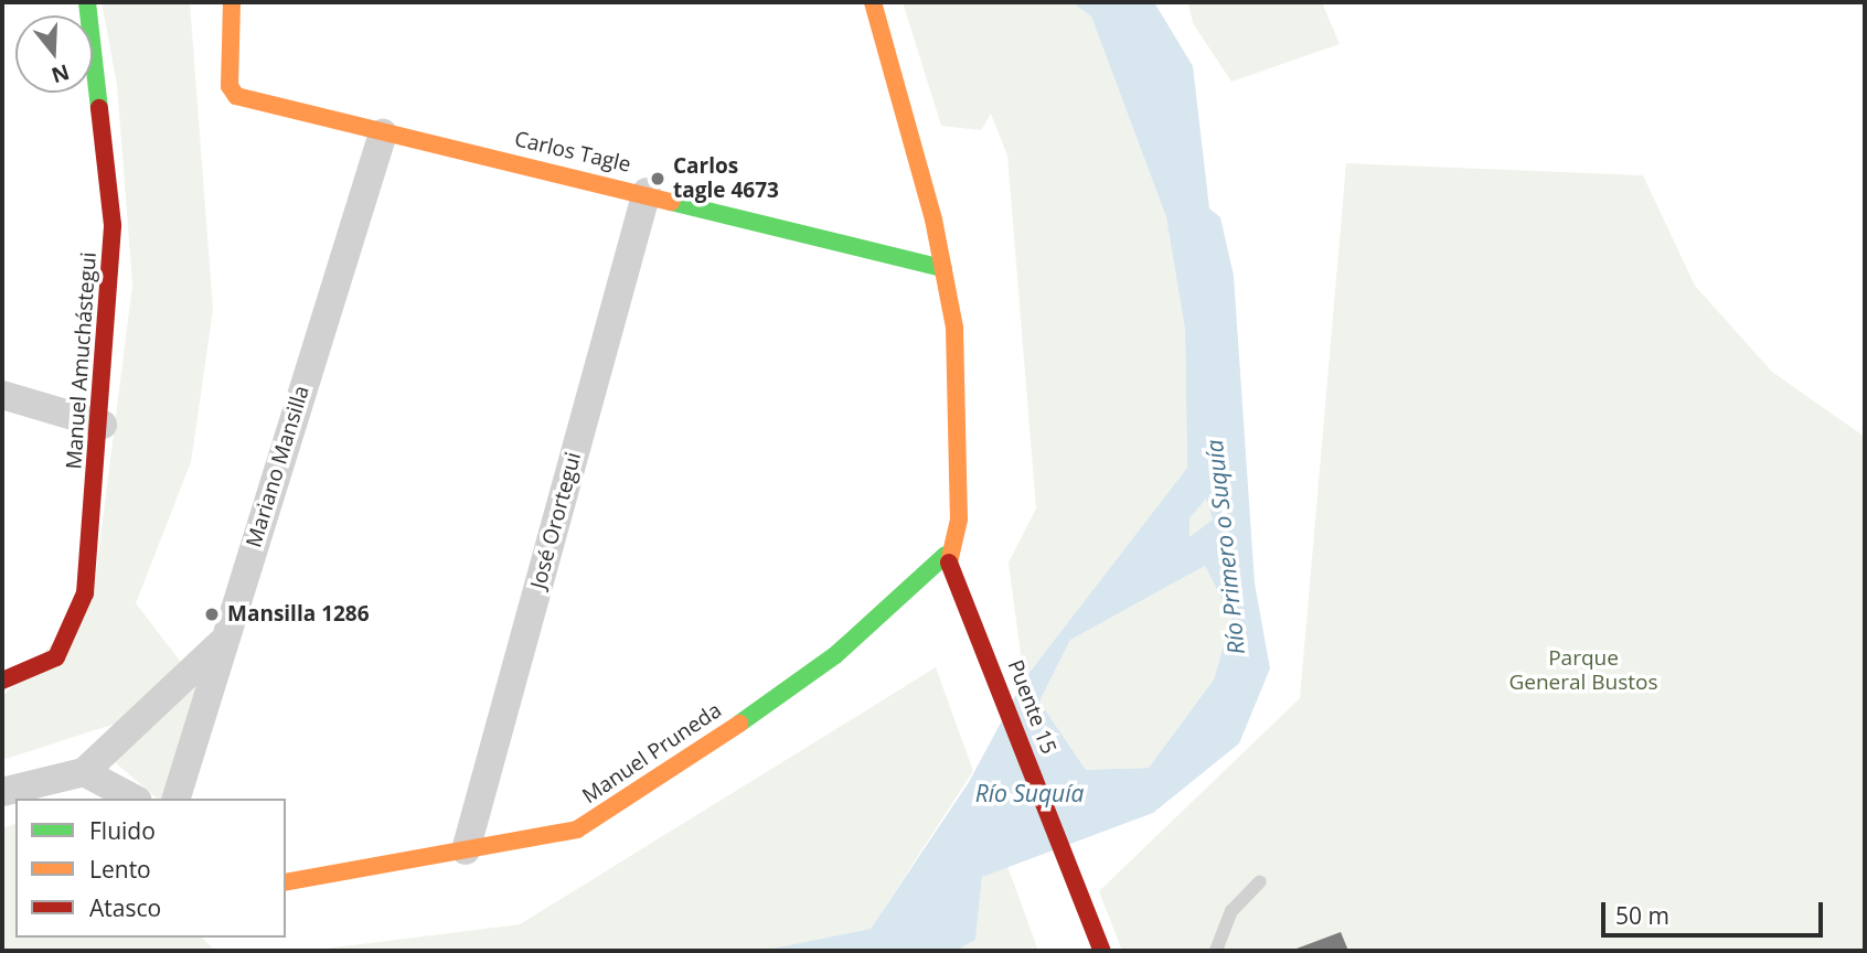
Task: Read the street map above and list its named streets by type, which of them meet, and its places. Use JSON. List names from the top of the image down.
{
  "streets": {
    "street": [
      "Carlos Tagle",
      "Manuel Amuchástegui",
      "Mariano Mansilla",
      "José Orortegui",
      "Puente 15",
      "Manuel Pruneda"
    ]
  },
  "crossings": [
    ["Carlos Tagle", "Mariano Mansilla"],
    ["Carlos Tagle", "José Orortegui"],
    ["José Orortegui", "Manuel Pruneda"],
    ["Puente 15", "Manuel Pruneda"]
  ],
  "water": ["Río Primero o Suquía", "Río Suquía"],
  "parks": ["Parque General Bustos"],
  "places": ["Carlos tagle 4673", "Mansilla 1286"],
  "legend": ["Fluido", "Lento", "Atasco"],
  "scale_bar": "50 m",
  "north": "bottom"
}
